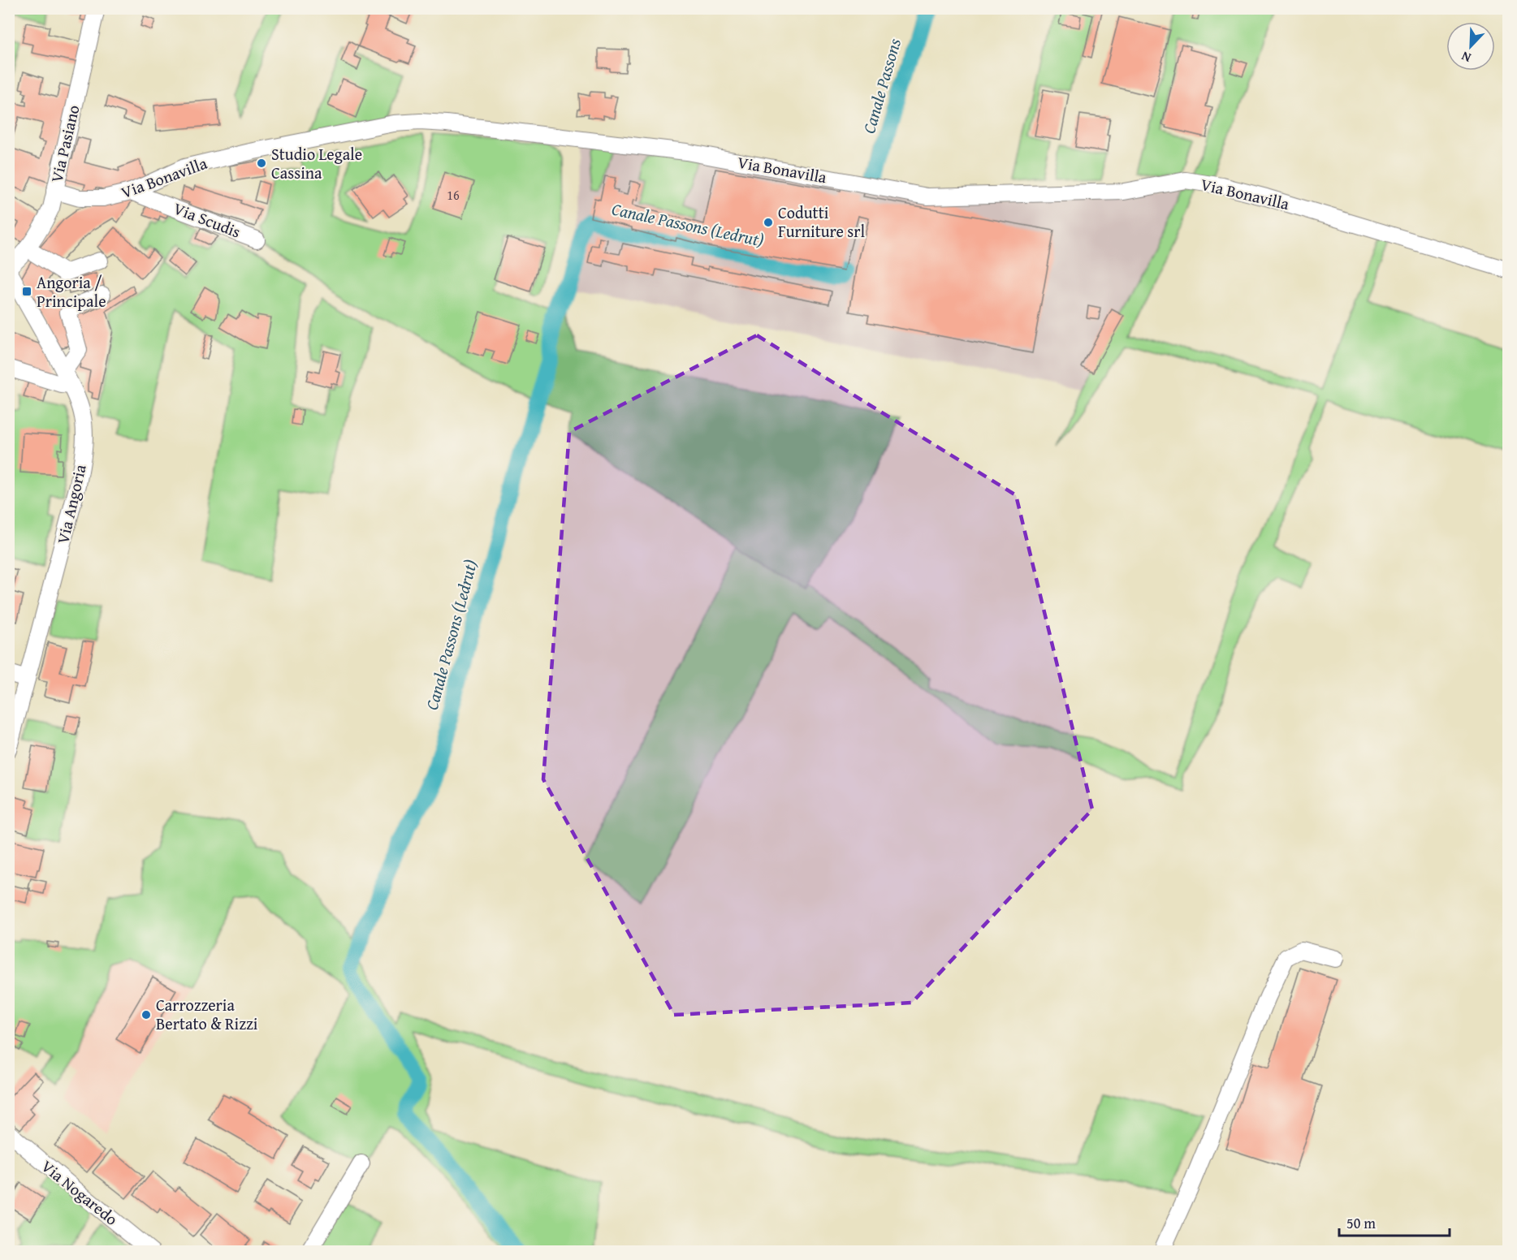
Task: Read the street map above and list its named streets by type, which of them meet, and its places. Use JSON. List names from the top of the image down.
{
  "streets": {
    "street": [
      "Via Pasiano",
      "Via Bonavilla",
      "Via Scudis",
      "Via Angoria",
      "Via Nogaredo"
    ]
  },
  "crossings": [
    ["Via Pasiano", "Via Bonavilla"],
    ["Via Pasiano", "Via Angoria"],
    ["Via Bonavilla", "Via Scudis"]
  ],
  "water": ["Canale Passons", "Canale Passons (Ledrut)"],
  "places": {
    "other": ["Studio Legale Cassina", "Codutti Furniture srl", "Carrozzeria Bertato & Rizzi"],
    "transit": ["Angoria / Principale"]
  },
  "house_numbers": ["16"],
  "scale_bar": "50 m",
  "north": "bottom left"
}
